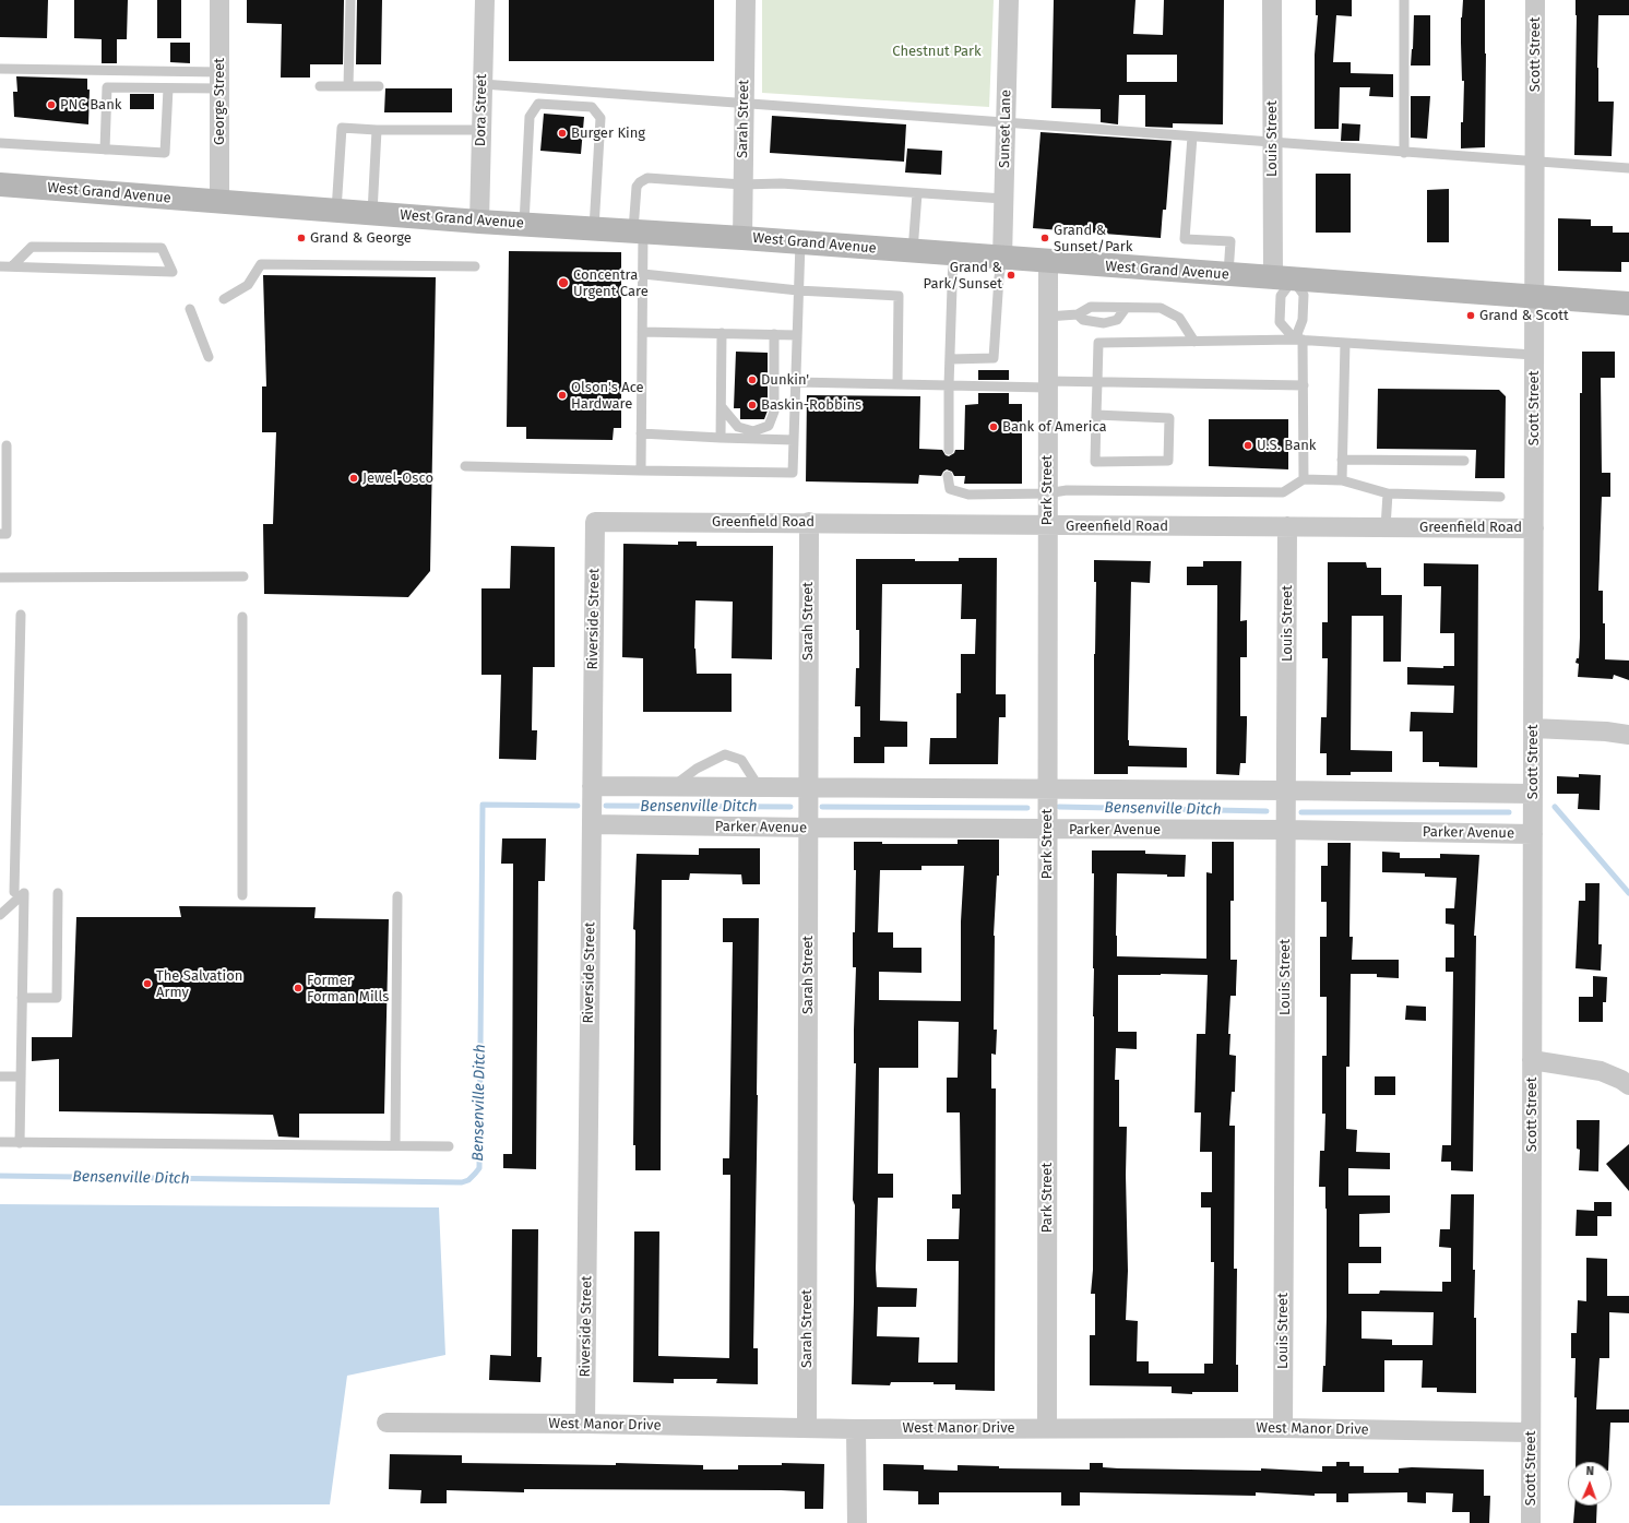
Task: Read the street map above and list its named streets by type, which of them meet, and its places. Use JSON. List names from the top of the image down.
{
  "streets": {
    "main road": ["West Grand Avenue"],
    "street": [
      "Scott Street",
      "George Street",
      "Dora Street",
      "Sarah Street",
      "Sunset Lane",
      "Louis Street",
      "Park Street",
      "Greenfield Road",
      "Riverside Street",
      "Parker Avenue",
      "West Manor Drive"
    ]
  },
  "crossings": [
    ["Scott Street", "West Grand Avenue"],
    ["Scott Street", "Greenfield Road"],
    ["Scott Street", "Parker Avenue"],
    ["Scott Street", "West Manor Drive"],
    ["George Street", "West Grand Avenue"],
    ["Dora Street", "West Grand Avenue"],
    ["Sarah Street", "West Grand Avenue"],
    ["Sarah Street", "Greenfield Road"],
    ["Sarah Street", "Parker Avenue"],
    ["Sarah Street", "West Manor Drive"],
    ["Sunset Lane", "West Grand Avenue"],
    ["Louis Street", "West Grand Avenue"],
    ["Louis Street", "Greenfield Road"],
    ["Louis Street", "Parker Avenue"],
    ["Louis Street", "West Manor Drive"],
    ["West Grand Avenue", "Park Street"],
    ["Park Street", "Greenfield Road"],
    ["Park Street", "Parker Avenue"],
    ["Park Street", "West Manor Drive"],
    ["Greenfield Road", "Riverside Street"],
    ["Riverside Street", "Parker Avenue"],
    ["Riverside Street", "West Manor Drive"]
  ],
  "water": ["Bensenville Ditch"],
  "parks": ["Chestnut Park"],
  "places": [
    "PNC Bank",
    "Burger King",
    "Grand & George",
    "Grand & Sunset/Park",
    "Grand & Park/Sunset",
    "Concentra Urgent Care",
    "Grand & Scott",
    "Dunkin'",
    "Olson's Ace Hardware",
    "Baskin-Robbins",
    "Bank of America",
    "U.S. Bank",
    "Jewel-Osco",
    "The Salvation Army",
    "Former Forman Mills"
  ],
  "north": "top"
}
